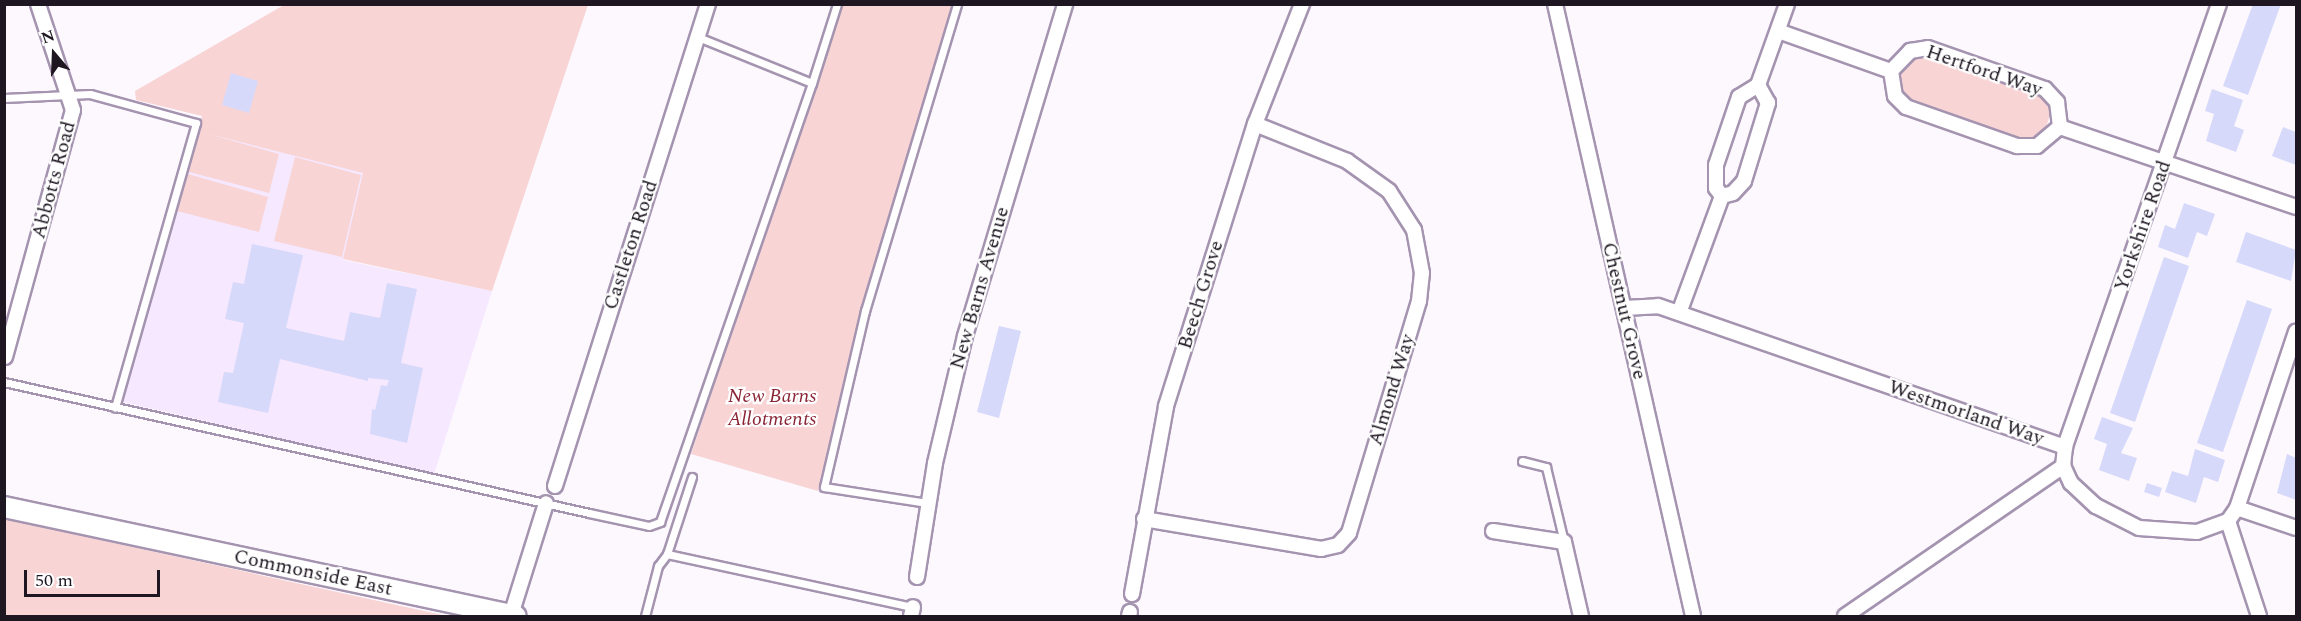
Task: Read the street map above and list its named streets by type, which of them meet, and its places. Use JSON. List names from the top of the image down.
{
  "streets": {
    "street": [
      "Hertford Way",
      "Abbotts Road",
      "Yorkshire Road",
      "Castleton Road",
      "New Barns Avenue",
      "Beech Grove",
      "Chestnut Grove",
      "Almond Way",
      "Westmorland Way",
      "Commonside East"
    ]
  },
  "crossings": [
    ["Yorkshire Road", "Westmorland Way"],
    ["Beech Grove", "Almond Way"],
    ["Chestnut Grove", "Westmorland Way"]
  ],
  "parks": ["New Barns Allotments"],
  "scale_bar": "50 m",
  "north": "top"
}
